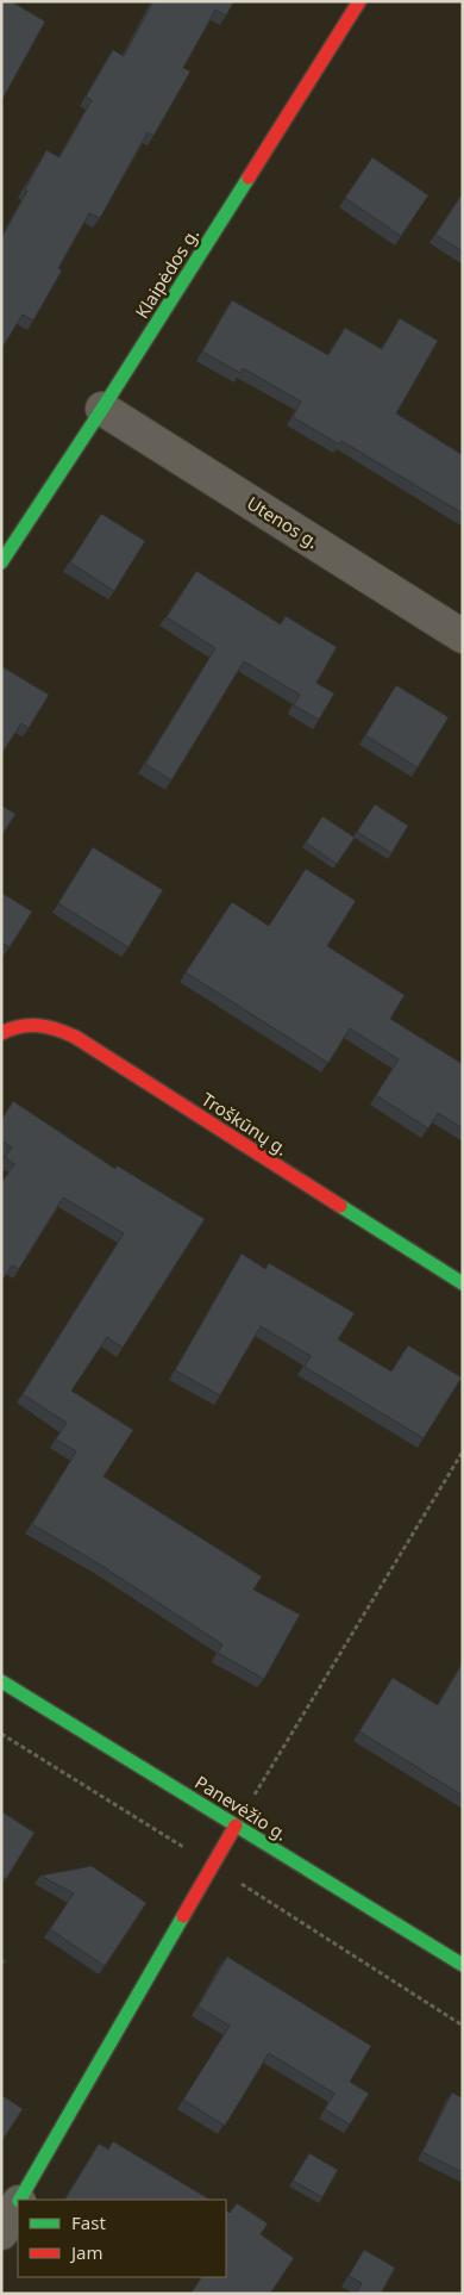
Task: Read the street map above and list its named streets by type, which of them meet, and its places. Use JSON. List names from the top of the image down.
{
  "streets": {
    "street": [
      "Klaipėdos g.",
      "Utenos g.",
      "Troškūnų g.",
      "Panevėžio g."
    ]
  },
  "crossings": [
    ["Klaipėdos g.", "Utenos g."]
  ],
  "legend": ["Fast", "Jam"]
}
